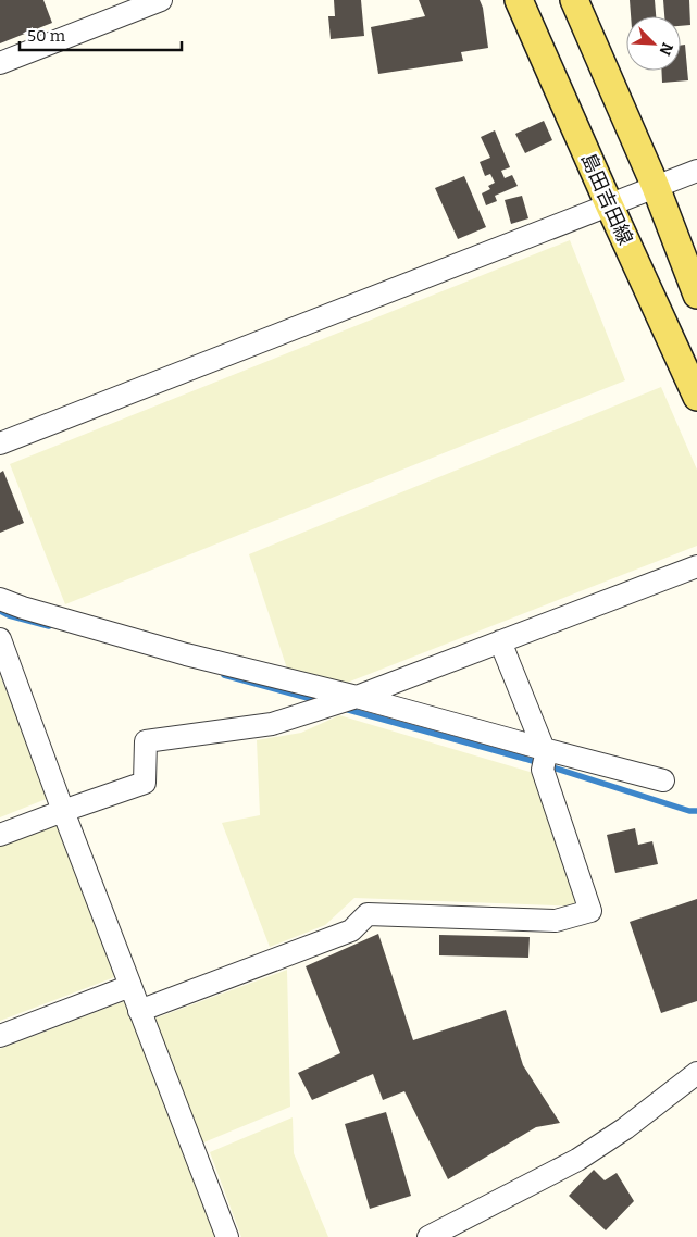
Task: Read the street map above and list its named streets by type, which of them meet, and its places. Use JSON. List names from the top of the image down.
{
  "streets": {
    "main road": ["島田吉田線"]
  },
  "scale_bar": "50 m",
  "north": "bottom right"
}
